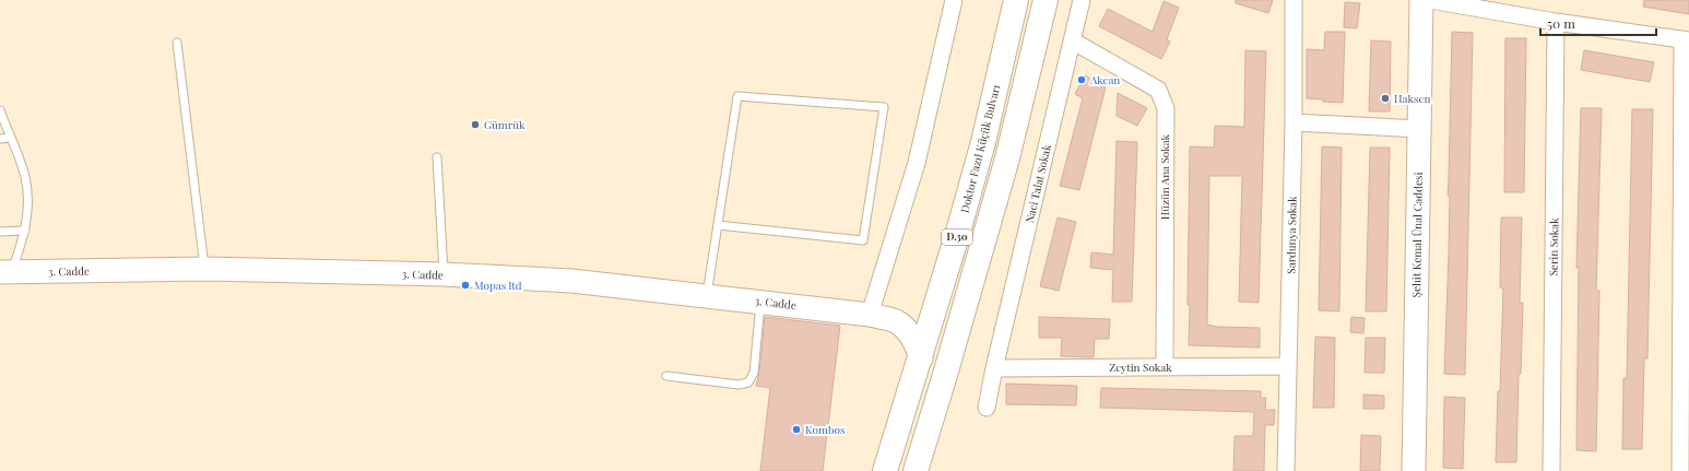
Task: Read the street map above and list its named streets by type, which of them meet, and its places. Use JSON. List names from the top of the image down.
{
  "streets": {
    "highway": ["Doktor Fazıl Küçük Bulvarı", "D.30"],
    "street": [
      "Hüzün Ana Sokak",
      "Naci Talat Sokak",
      "Sardunya Sokak",
      "Şehit Kemal Ünal Caddesi",
      "Serin Sokak",
      "3. Cadde",
      "Zeytin Sokak"
    ]
  },
  "crossings": [
    ["Hüzün Ana Sokak", "Naci Talat Sokak"],
    ["Hüzün Ana Sokak", "Zeytin Sokak"],
    ["Naci Talat Sokak", "Zeytin Sokak"],
    ["Sardunya Sokak", "Zeytin Sokak"]
  ],
  "places": [
    "Akcan",
    "Haksen",
    "Gümrük",
    "Mopas ltd",
    "Kombos"
  ],
  "scale_bar": "50 m"
}
